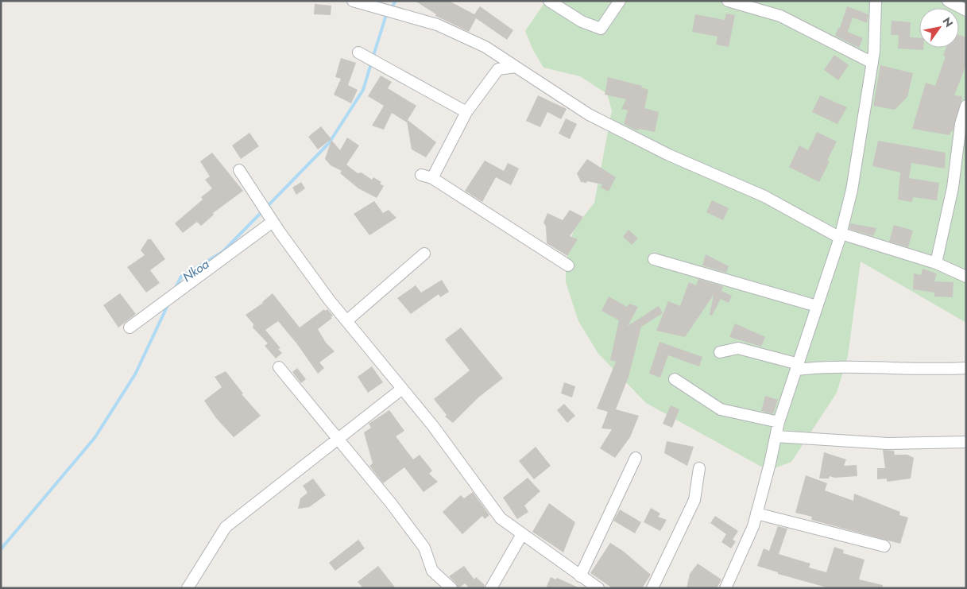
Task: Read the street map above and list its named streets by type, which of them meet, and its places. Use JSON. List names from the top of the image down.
{
  "water": ["Nkoa"],
  "north": "top right"
}
